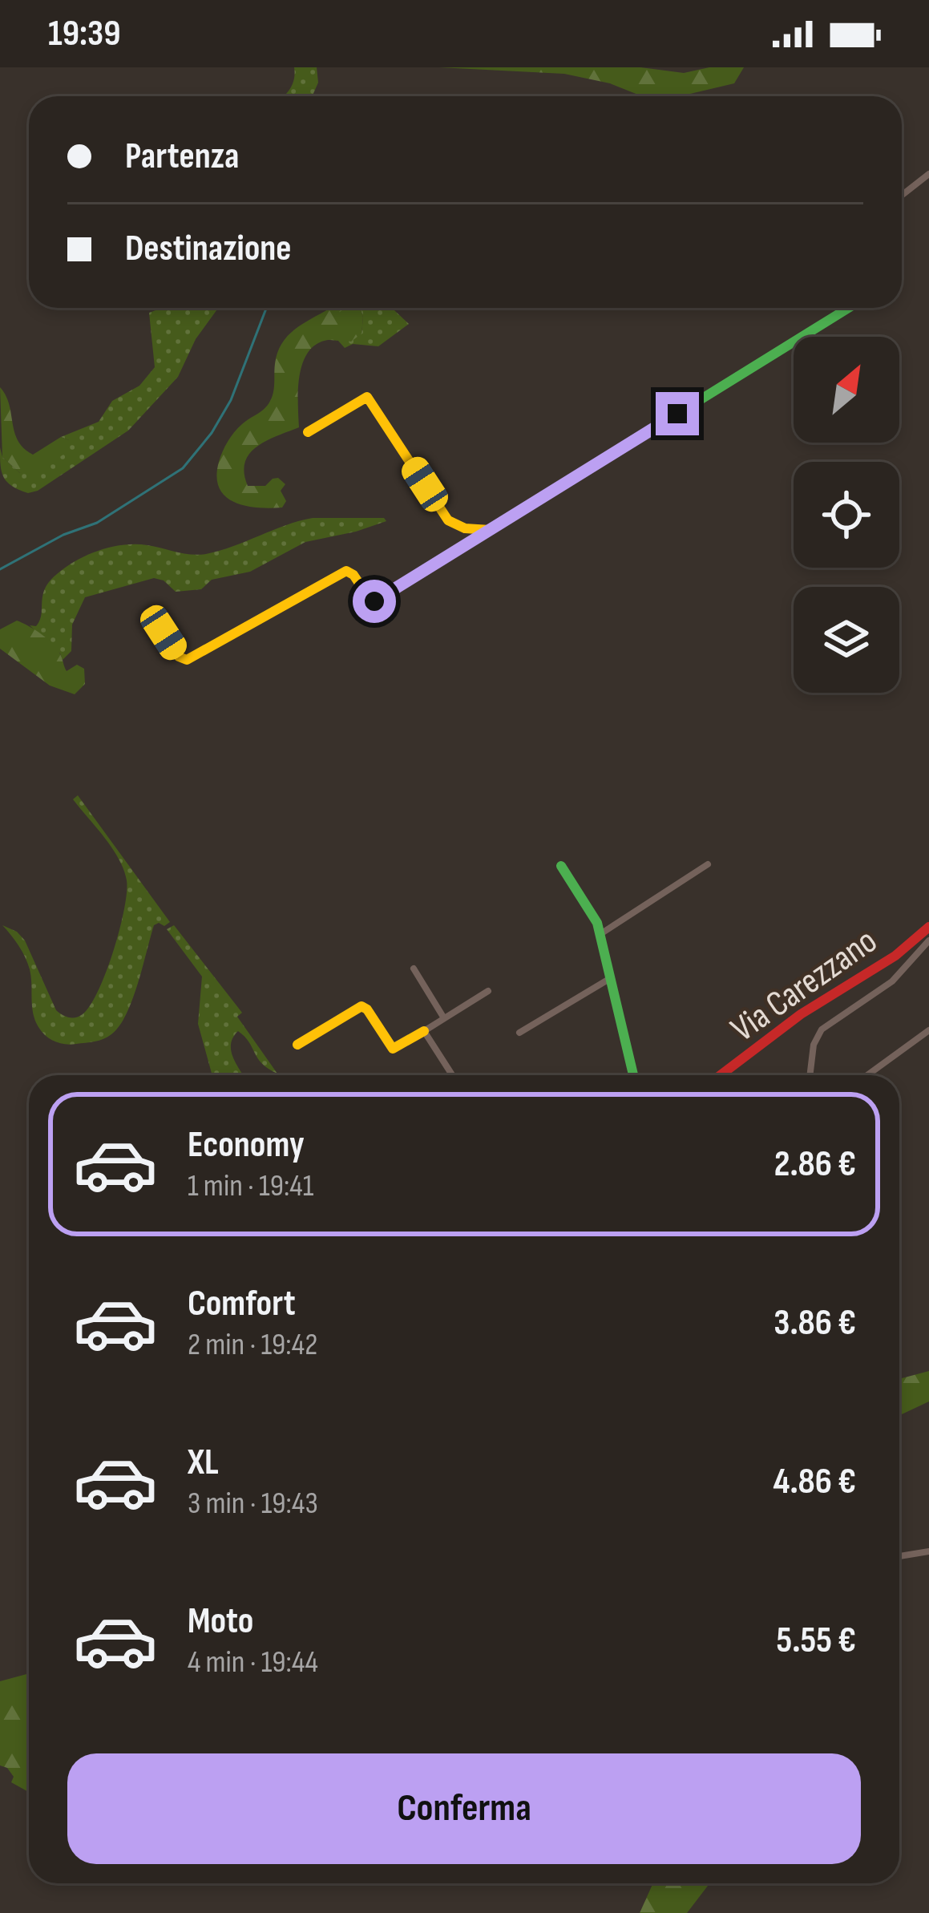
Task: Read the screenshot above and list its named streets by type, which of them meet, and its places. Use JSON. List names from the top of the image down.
{
  "streets": {
    "street": ["Via Carezzano"]
  },
  "north": "top right",
  "page": {
    "status": "19:39",
    "banner": ["Partenza", "Destinazione"],
    "list": [
      {
        "name": "Economy",
        "note": "1 min · 19:41",
        "value": "2.86 €"
      },
      {
        "name": "Comfort",
        "note": "2 min · 19:42",
        "value": "3.86 €"
      },
      {
        "name": "XL",
        "note": "3 min · 19:43",
        "value": "4.86 €"
      },
      {
        "name": "Moto",
        "note": "4 min · 19:44",
        "value": "5.55 €"
      }
    ],
    "buttons": "Conferma"
  }
}
